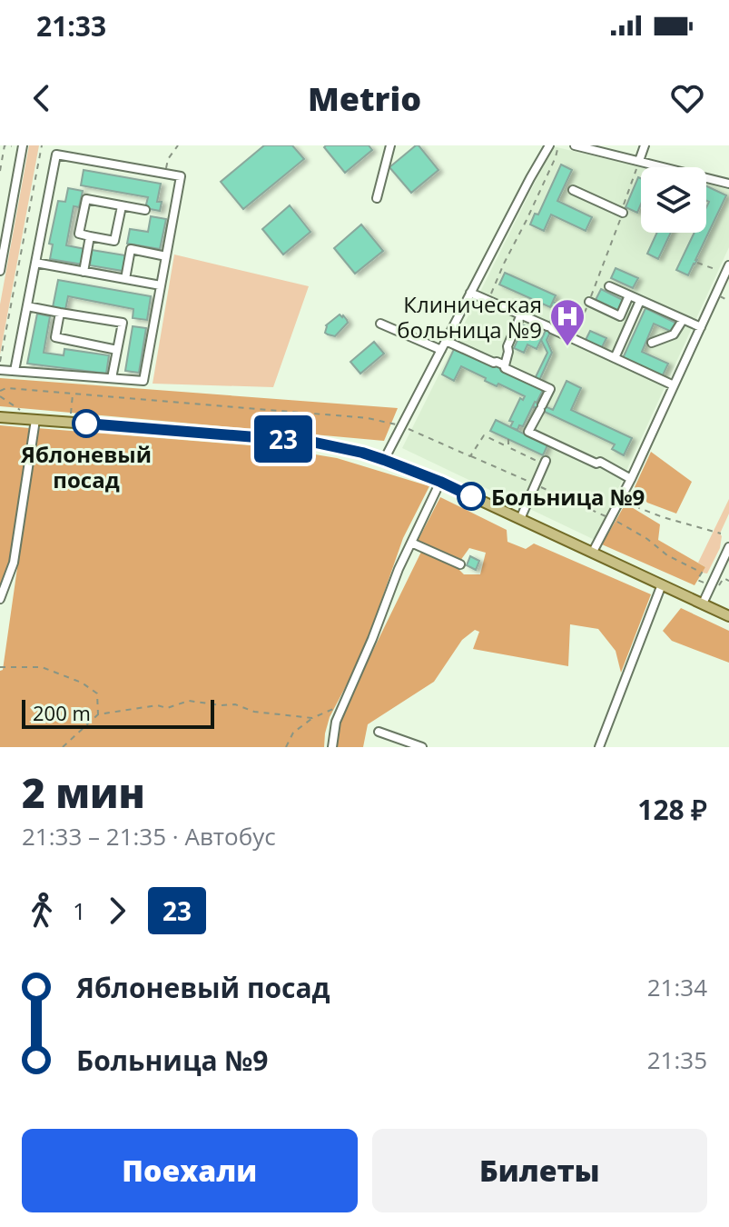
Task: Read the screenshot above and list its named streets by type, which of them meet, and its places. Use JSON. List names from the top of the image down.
{
  "places": {
    "hospital": ["Клиническая больница №9"],
    "other": ["Яблоневый посад", "Больница №9"]
  },
  "lines": ["bus line 23"],
  "scale_bar": "200 m",
  "page": {
    "status": "21:33",
    "header": "Metrio",
    "on_map": "23",
    "scale": "200 m",
    "heading": ["2 мин", "21:33 – 21:35 · Автобус", "128 ₽"],
    "legs": ["1", "23"],
    "list": [
      {
        "name": "Яблоневый посад",
        "value": "21:34"
      },
      {
        "name": "Больница №9",
        "value": "21:35"
      }
    ],
    "buttons": ["Поехали", "Билеты"]
  }
}
